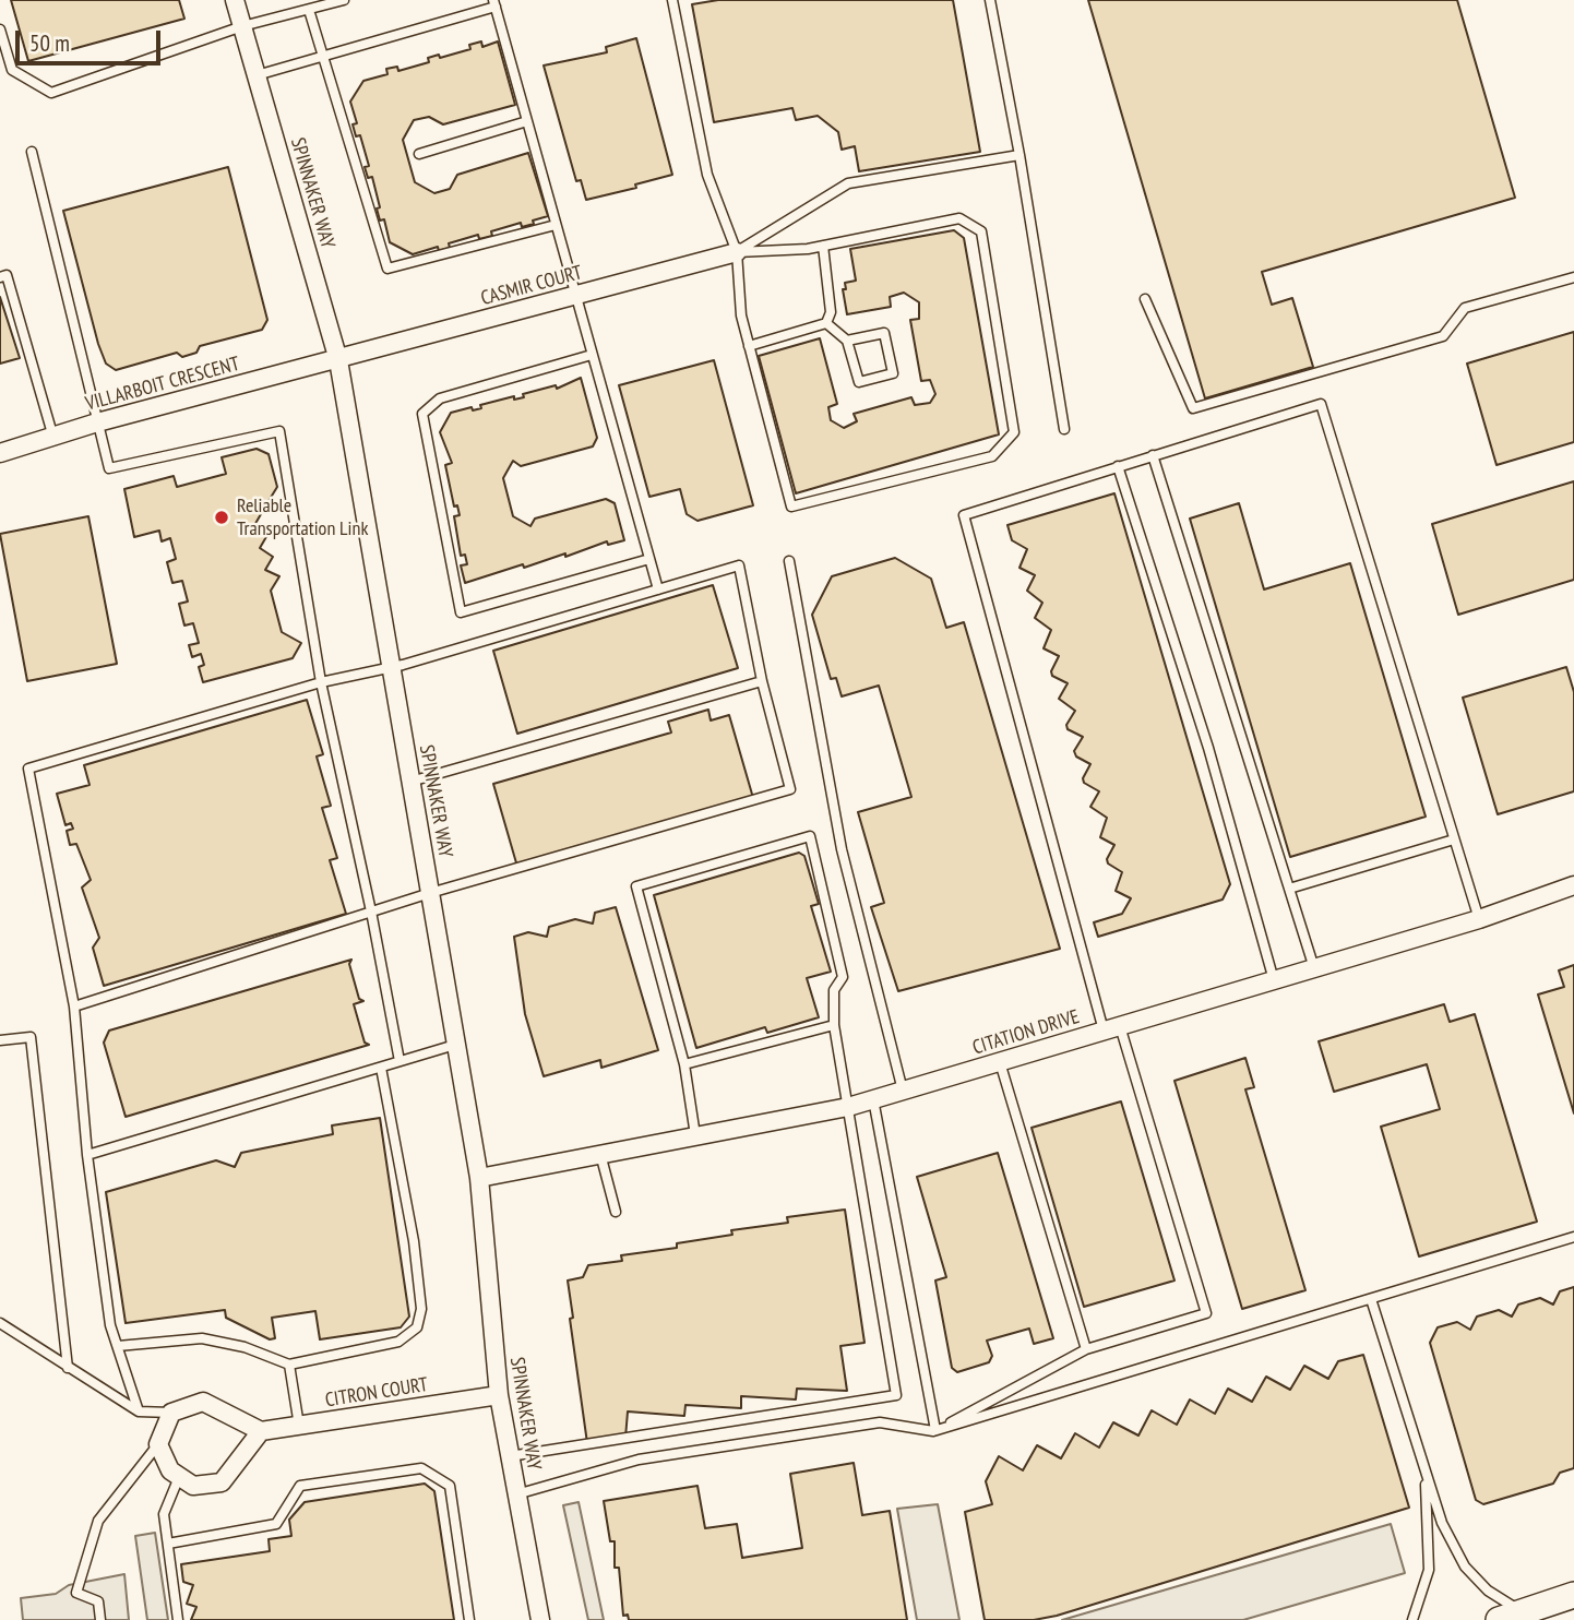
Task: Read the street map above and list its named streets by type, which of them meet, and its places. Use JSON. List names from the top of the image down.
{
  "streets": {
    "street": [
      "SPINNAKER WAY",
      "CASMIR COURT",
      "VILLARBOIT CRESCENT",
      "CITATION DRIVE",
      "CITRON COURT"
    ]
  },
  "crossings": [
    ["SPINNAKER WAY", "CASMIR COURT"],
    ["SPINNAKER WAY", "VILLARBOIT CRESCENT"],
    ["SPINNAKER WAY", "CITATION DRIVE"],
    ["SPINNAKER WAY", "CITRON COURT"],
    ["CASMIR COURT", "VILLARBOIT CRESCENT"]
  ],
  "places": ["Reliable Transportation Link"],
  "scale_bar": "50 m"
}
